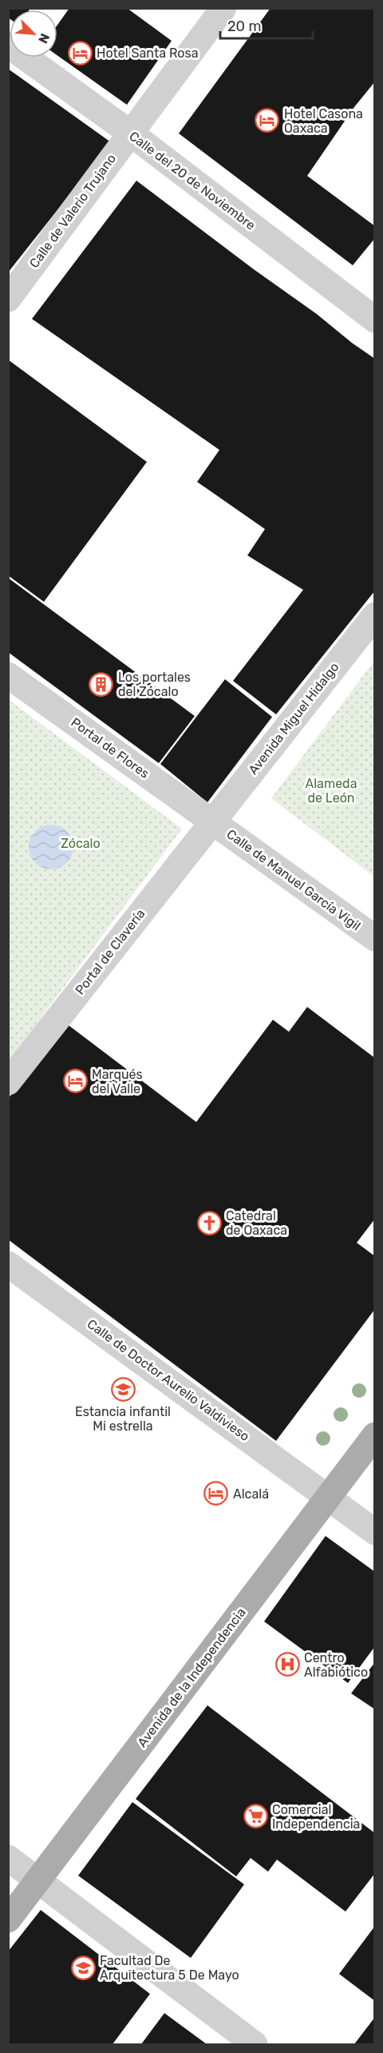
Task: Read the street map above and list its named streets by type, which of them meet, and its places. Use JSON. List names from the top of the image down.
{
  "streets": {
    "main road": ["Avenida de la Independencia"],
    "street": [
      "Calle del 20 de Noviembre",
      "Calle de Valerio Trujano",
      "Avenida Miguel Hidalgo",
      "Portal de Flores",
      "Calle de Manuel García Vigil",
      "Portal de Clavería",
      "Calle de Doctor Aurelio Valdivieso"
    ]
  },
  "crossings": [
    ["Calle del 20 de Noviembre", "Calle de Valerio Trujano"],
    ["Avenida Miguel Hidalgo", "Portal de Flores"],
    ["Avenida Miguel Hidalgo", "Calle de Manuel García Vigil"],
    ["Avenida Miguel Hidalgo", "Portal de Clavería"],
    ["Portal de Flores", "Calle de Manuel García Vigil"],
    ["Portal de Flores", "Portal de Clavería"],
    ["Calle de Manuel García Vigil", "Portal de Clavería"],
    ["Calle de Doctor Aurelio Valdivieso", "Avenida de la Independencia"]
  ],
  "parks": ["Alameda de León", "Zócalo"],
  "places": {
    "hotel": [
      "Hotel Santa Rosa",
      "Hotel Casona Oaxaca",
      "Marqués del Valle",
      "Alcalá"
    ],
    "building": ["Los portales del Zócalo"],
    "church": ["Catedral de Oaxaca"],
    "school or university": ["Estancia infantil Mi estrella", "Facultad De Arquitectura 5 De Mayo"],
    "hospital": ["Centro Alfabiótico"],
    "supermarket": ["Comercial Independencia"]
  },
  "scale_bar": "20 m",
  "north": "bottom right"
}
